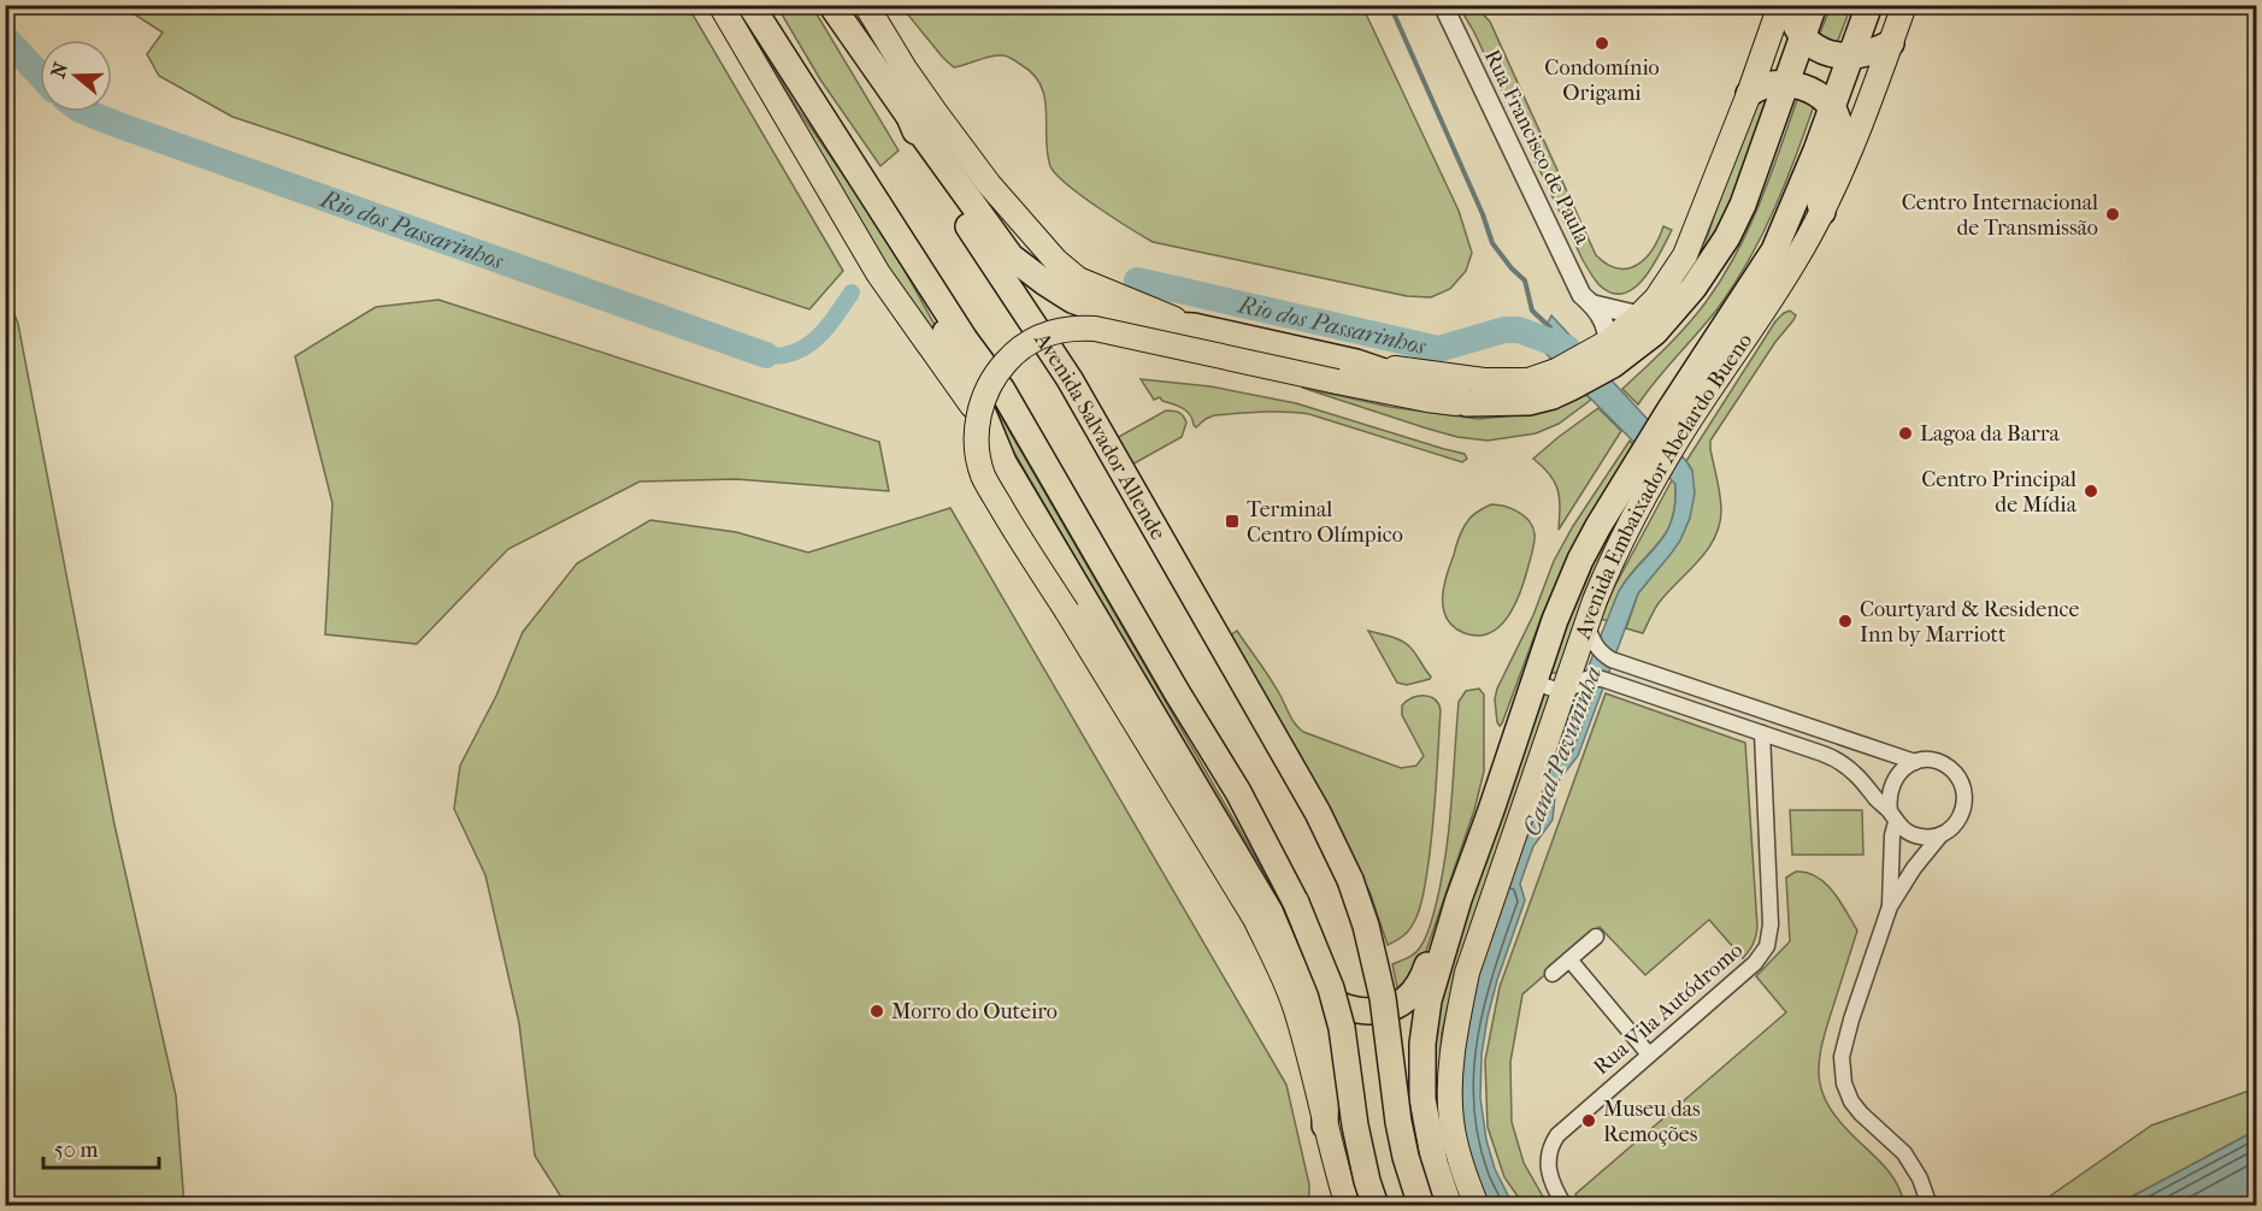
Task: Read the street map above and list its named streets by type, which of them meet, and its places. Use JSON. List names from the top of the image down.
{
  "streets": {
    "highway": ["Avenida Salvador Allende", "Avenida Embaixador Abelardo Bueno"],
    "street": ["Rua Francisco de Paula", "Rua Vila Autódromo"]
  },
  "water": ["Rio dos Passarinhos", "Canal Pavuninha"],
  "places": {
    "other": [
      "Condomínio Origami",
      "Centro Internacional de Transmissão",
      "Lagoa da Barra",
      "Centro Principal de Mídia",
      "Courtyard & Residence Inn by Marriott",
      "Morro do Outeiro",
      "Museu das Remoções"
    ],
    "transit": ["Terminal Centro Olímpico"]
  },
  "scale_bar": "50 m",
  "north": "left"
}
